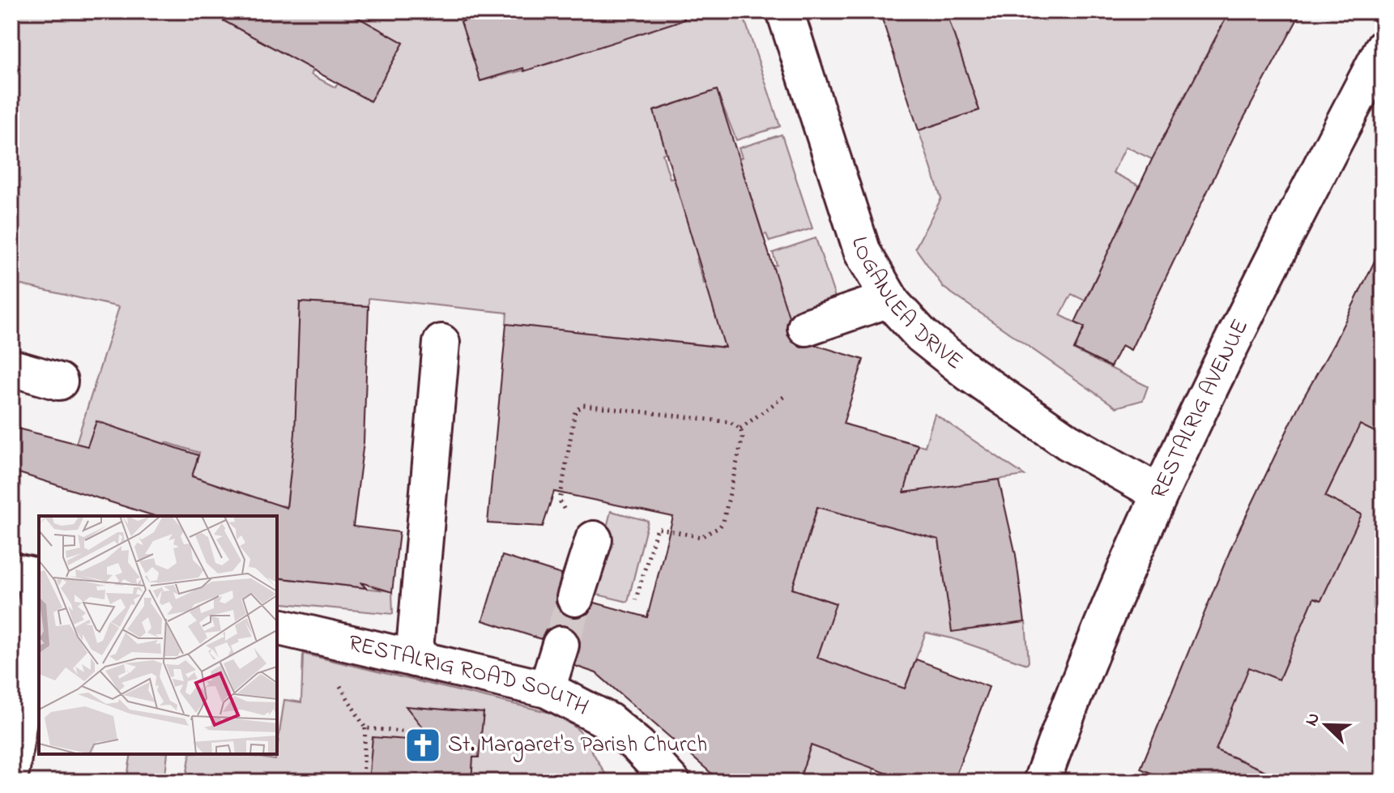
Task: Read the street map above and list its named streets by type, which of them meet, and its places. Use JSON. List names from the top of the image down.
{
  "streets": {
    "street": ["LOGANLEA DRIVE", "RESTALRIG AVENUE", "RESTALRIG ROAD SOUTH"]
  },
  "crossings": [
    ["LOGANLEA DRIVE", "RESTALRIG AVENUE"]
  ],
  "places": {
    "church": ["St. Margaret's Parish Church"]
  },
  "north": "top left"
}
